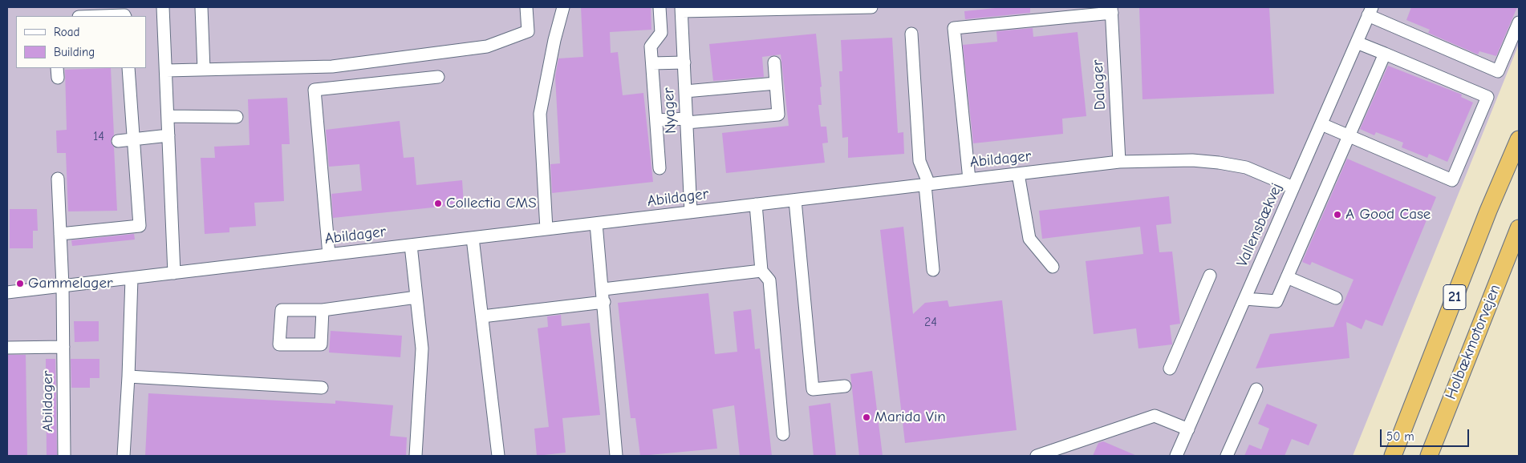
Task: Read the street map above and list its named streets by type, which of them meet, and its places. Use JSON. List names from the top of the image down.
{
  "streets": {
    "highway": ["21", "Holbækmotorvejen"],
    "street": [
      "Dalager",
      "Nyager",
      "Abildager",
      "Vallensbækvej"
    ]
  },
  "crossings": [
    ["Dalager", "Abildager"],
    ["Nyager", "Abildager"],
    ["Abildager", "Vallensbækvej"]
  ],
  "places": [
    "Collectia CMS",
    "A Good Case",
    "Gammelager",
    "Marida Vin"
  ],
  "house_numbers": ["14", "24"],
  "legend": ["Road", "Building"],
  "scale_bar": "50 m"
}
